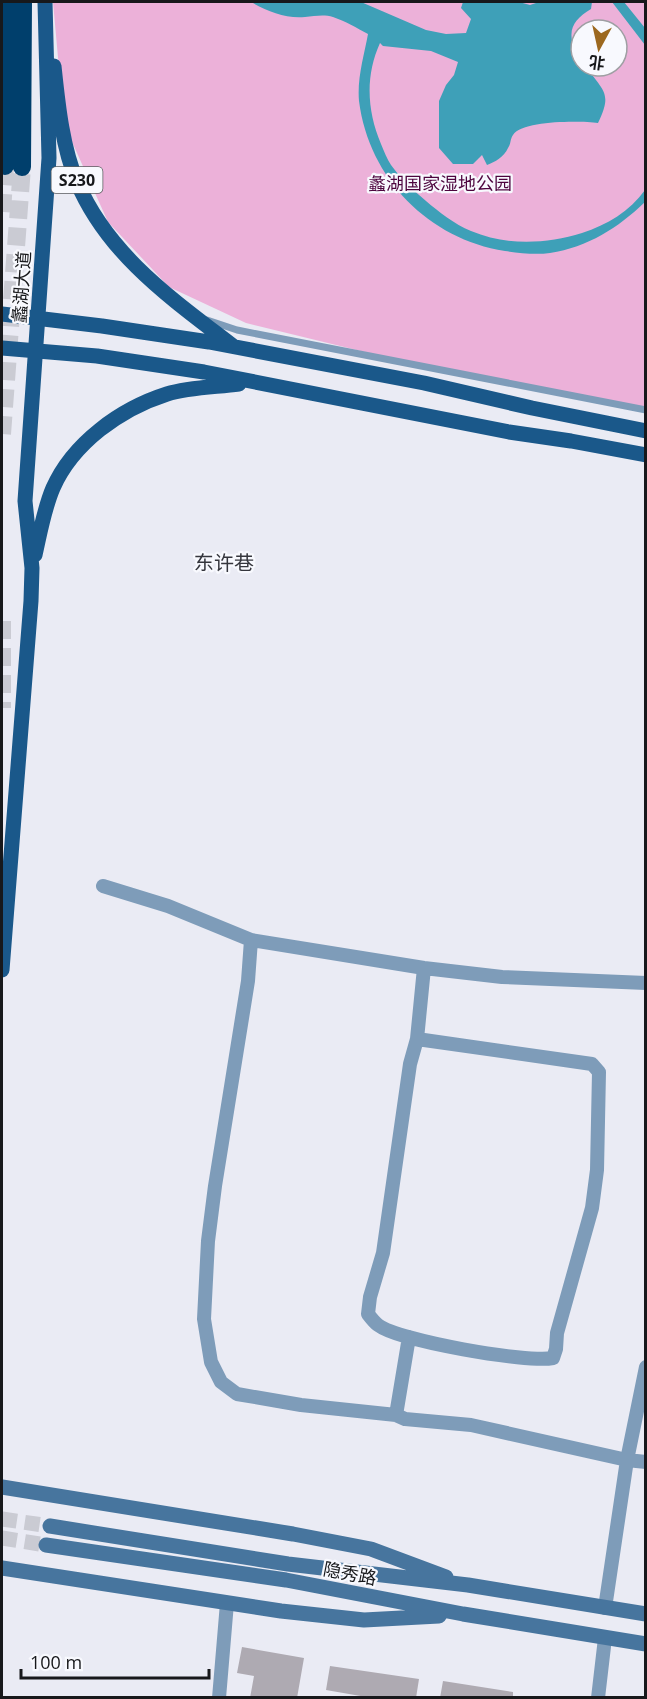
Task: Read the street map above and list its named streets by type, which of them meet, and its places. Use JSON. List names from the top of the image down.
{
  "streets": {
    "main road": ["S230", "蠡湖大道", "隐秀路"]
  },
  "crossings": [
    ["S230", "蠡湖大道"]
  ],
  "districts": ["东许巷"],
  "parks": ["蠡湖国家湿地公园"],
  "scale_bar": "100 m",
  "north": "bottom"
}
